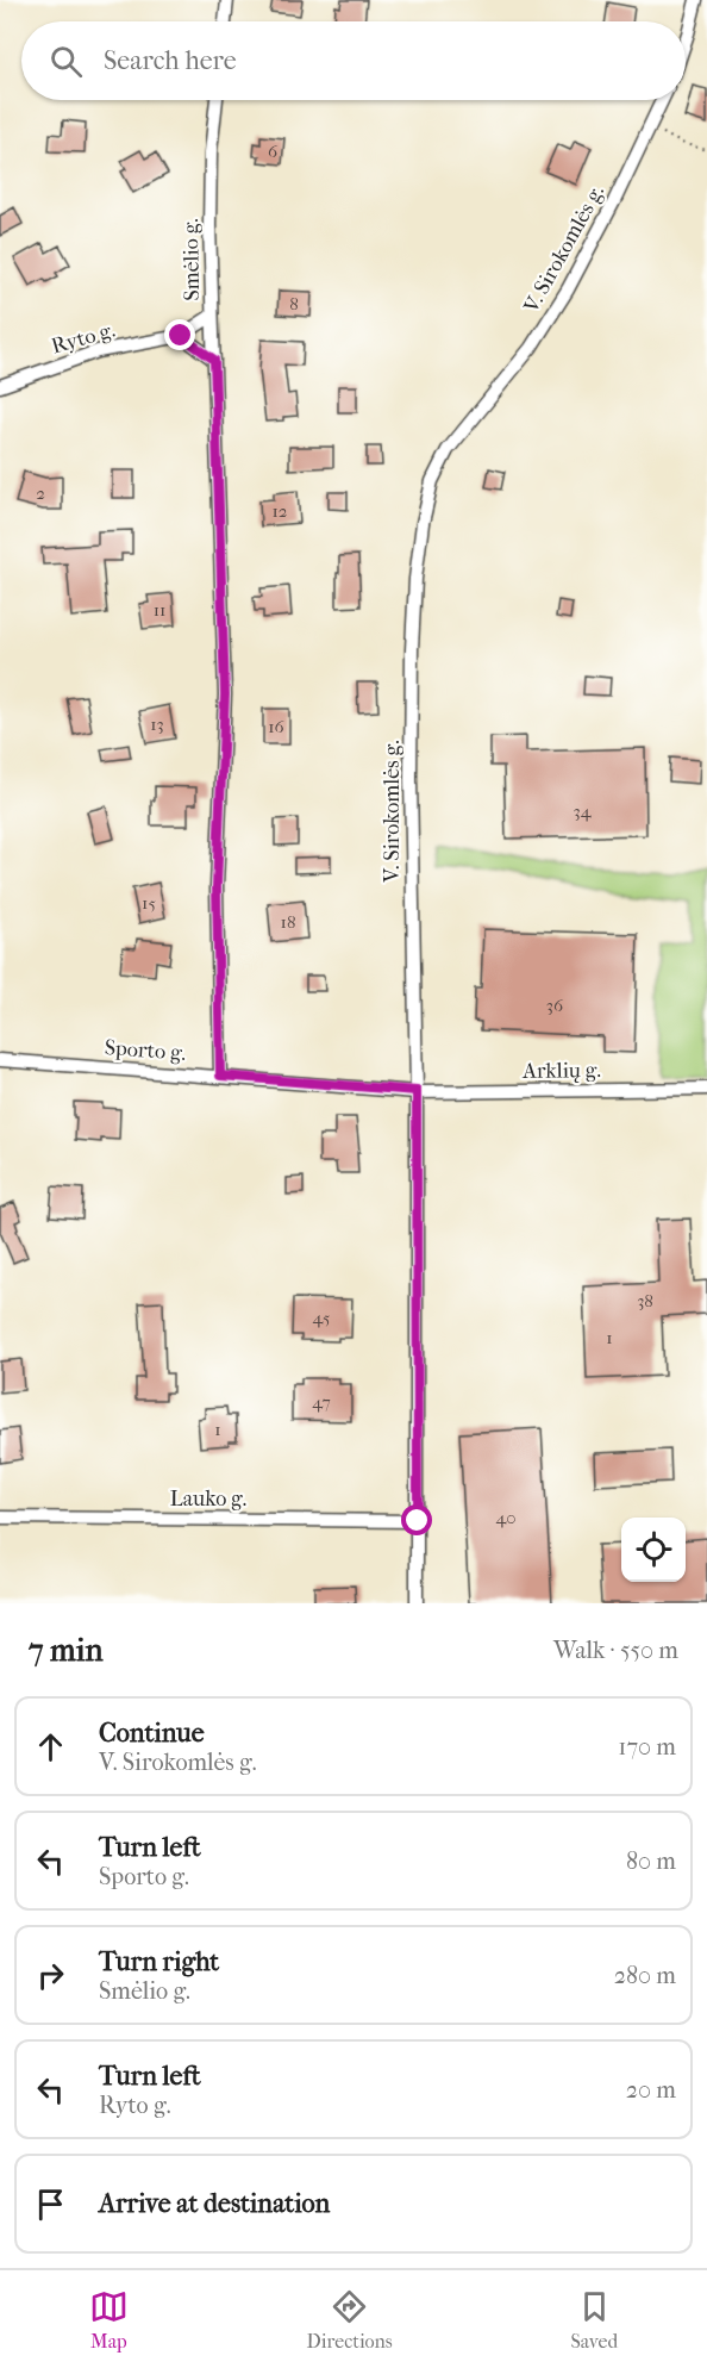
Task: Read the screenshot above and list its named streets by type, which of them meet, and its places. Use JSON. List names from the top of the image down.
{
  "streets": {
    "street": [
      "V. Sirokomlės g.",
      "Smėlio g.",
      "Ryto g.",
      "Sporto g.",
      "Arklių g.",
      "Lauko g."
    ]
  },
  "crossings": [
    ["V. Sirokomlės g.", "Sporto g."],
    ["V. Sirokomlės g.", "Arklių g."],
    ["V. Sirokomlės g.", "Lauko g."],
    ["Smėlio g.", "Ryto g."],
    ["Smėlio g.", "Sporto g."],
    ["Sporto g.", "Arklių g."]
  ],
  "house_numbers": [
    "6",
    "8",
    "2",
    "12",
    "11",
    "13",
    "16",
    "34",
    "15",
    "18",
    "36",
    "38",
    "45",
    "1",
    "47",
    "1",
    "40"
  ],
  "page": {
    "search": "Search here",
    "heading": ["7 min", "Walk · 550 m"],
    "list": [
      ["Continue", "V. Sirokomlės g.", "170 m"],
      ["Turn left", "Sporto g.", "80 m"],
      ["Turn right", "Smėlio g.", "280 m"],
      ["Turn left", "Ryto g.", "20 m"],
      "Arrive at destination"
    ],
    "nav": ["Map", "Directions", "Saved"]
  }
}
